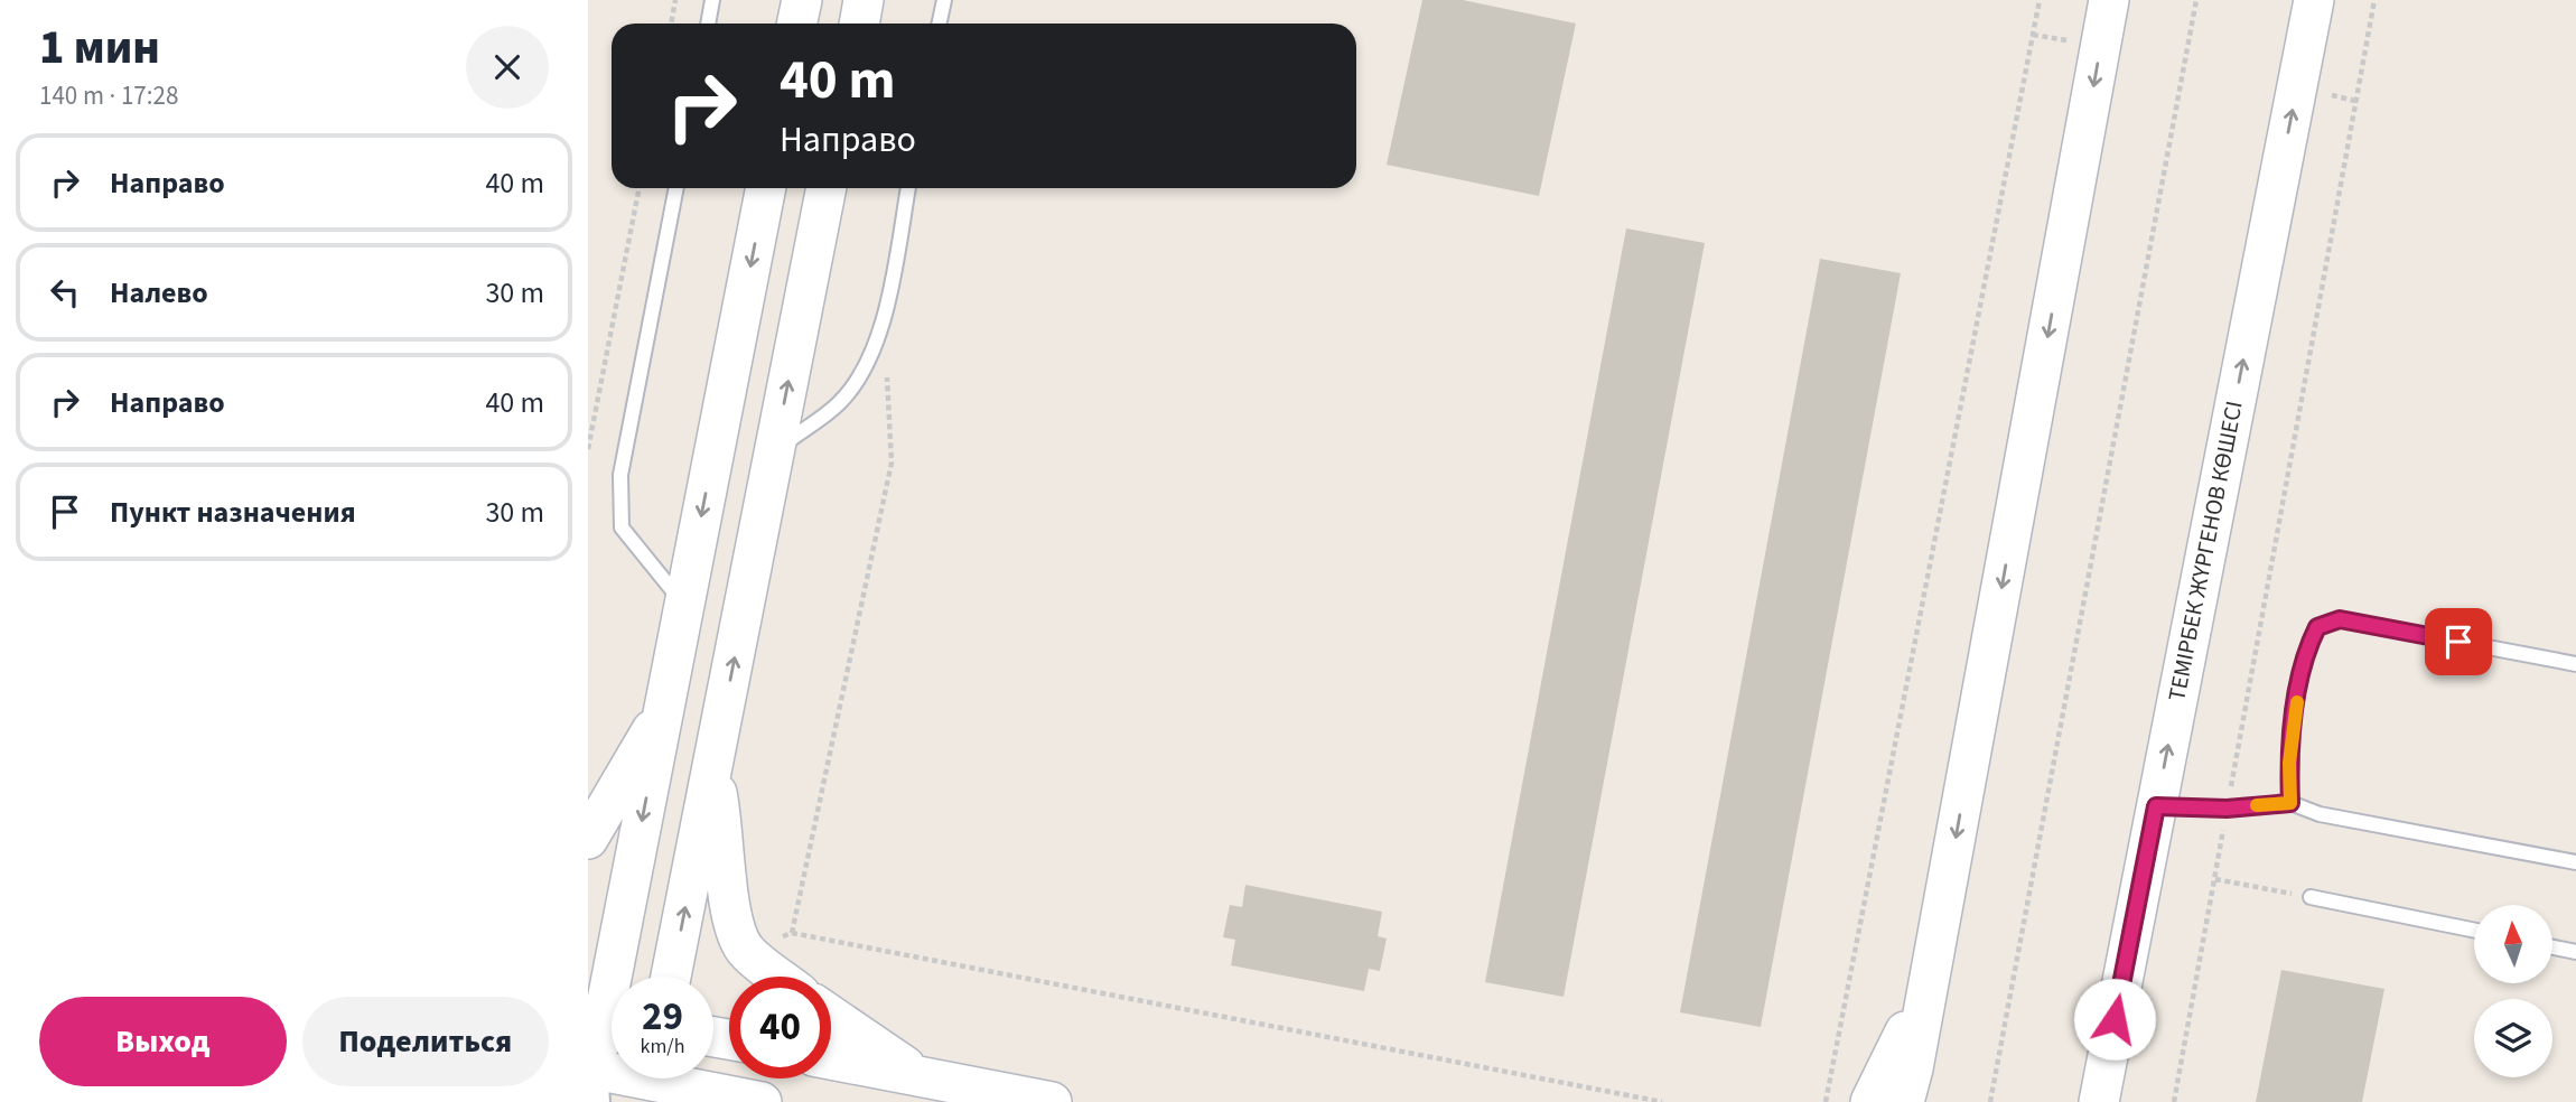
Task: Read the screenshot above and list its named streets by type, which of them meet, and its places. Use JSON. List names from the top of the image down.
{
  "streets": {
    "main road": ["ТЕМІРБЕК ЖҮРГЕНОВ КӨШЕСІ"]
  },
  "north": "top",
  "page": {
    "heading": ["1 мин", "140 m · 17:28"],
    "turn": ["40 m", "Направо"],
    "list": [
      {
        "name": "Направо",
        "value": "40 m"
      },
      {
        "name": "Налево",
        "value": "30 m"
      },
      {
        "name": "Направо",
        "value": "40 m"
      },
      {
        "name": "Пункт назначения",
        "value": "30 m"
      }
    ],
    "speed": "29 km/h",
    "limit": "40",
    "buttons": ["Выход", "Поделиться"]
  }
}
